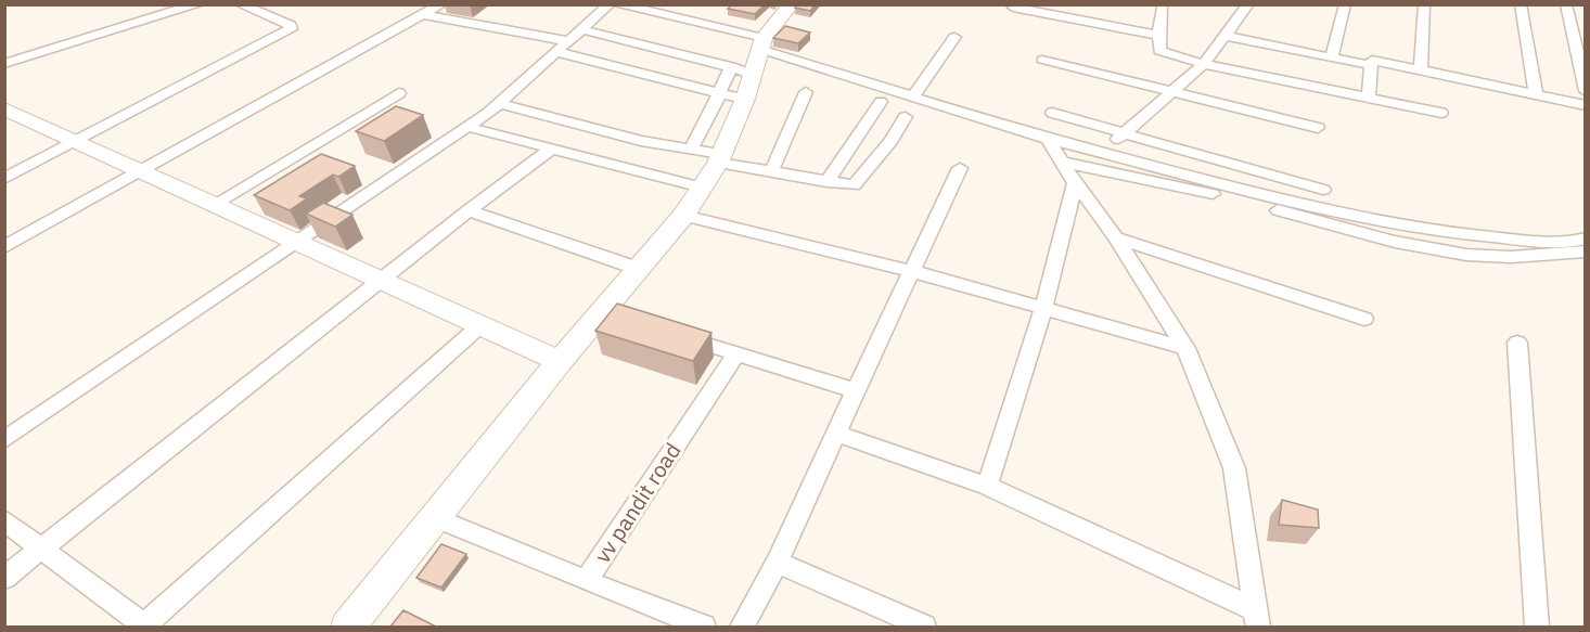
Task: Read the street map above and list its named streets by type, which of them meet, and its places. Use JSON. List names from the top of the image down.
{
  "streets": {
    "street": ["vv pandit road"]
  }
}
